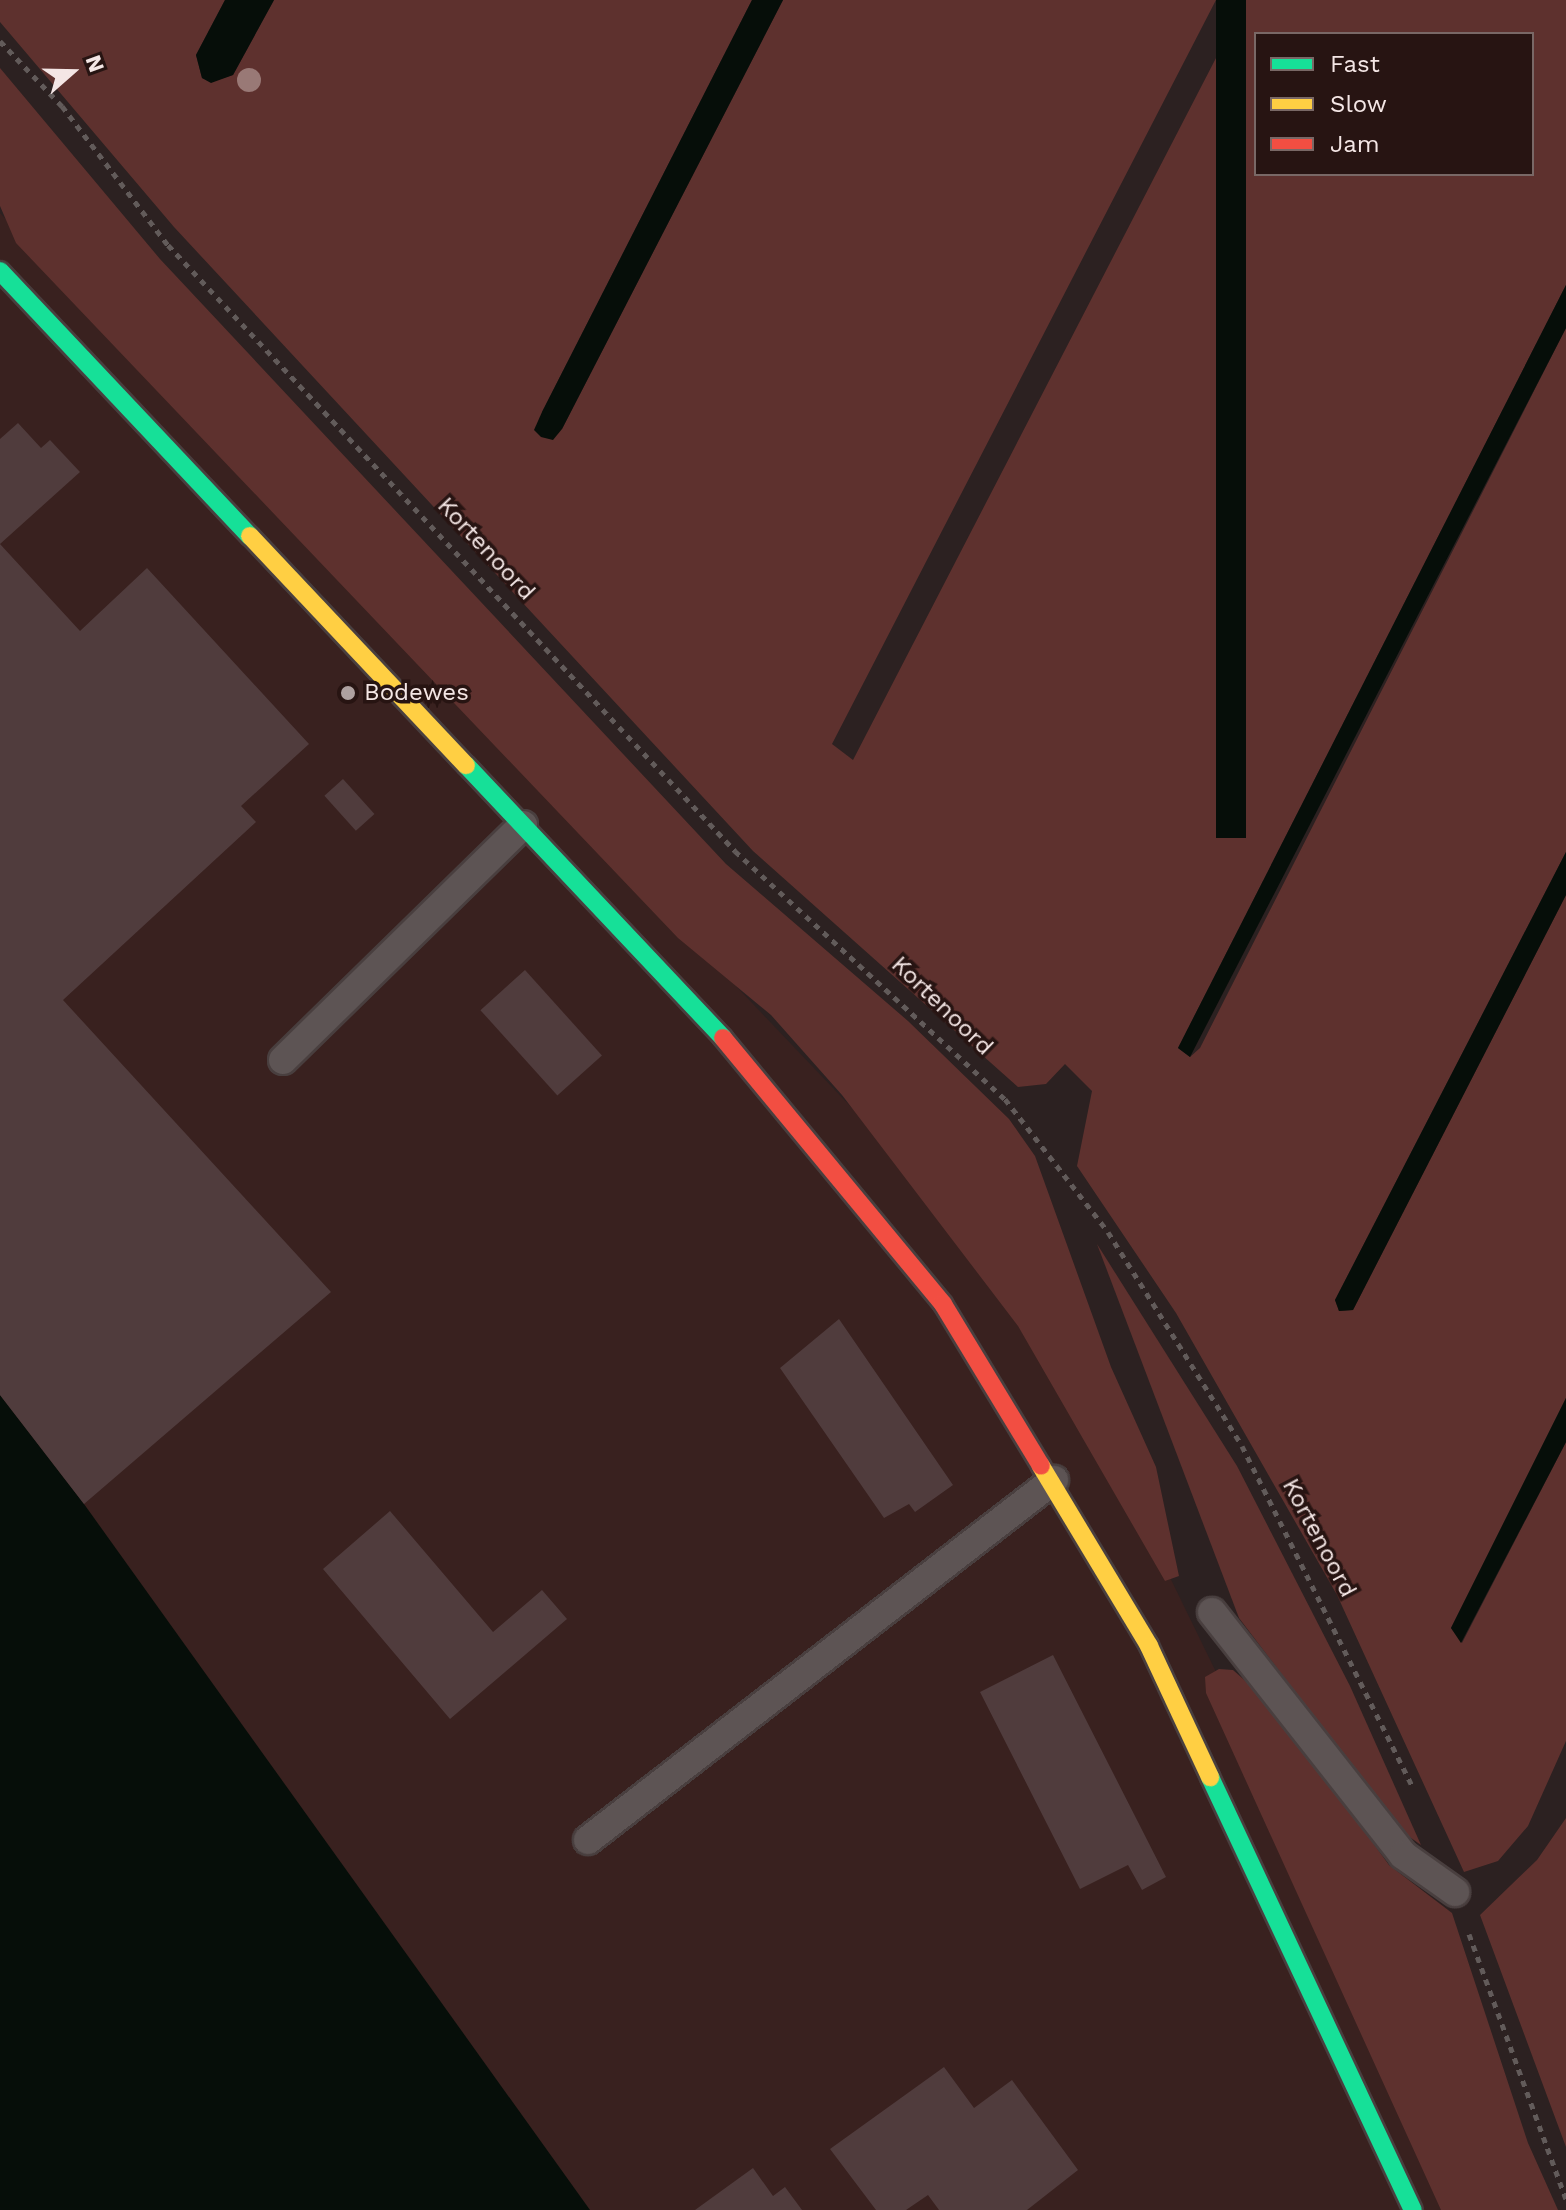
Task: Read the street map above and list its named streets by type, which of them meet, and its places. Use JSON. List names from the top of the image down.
{
  "streets": {
    "path": ["Kortenoord"]
  },
  "places": ["Bodewes"],
  "legend": ["Fast", "Slow", "Jam"],
  "north": "right"
}
